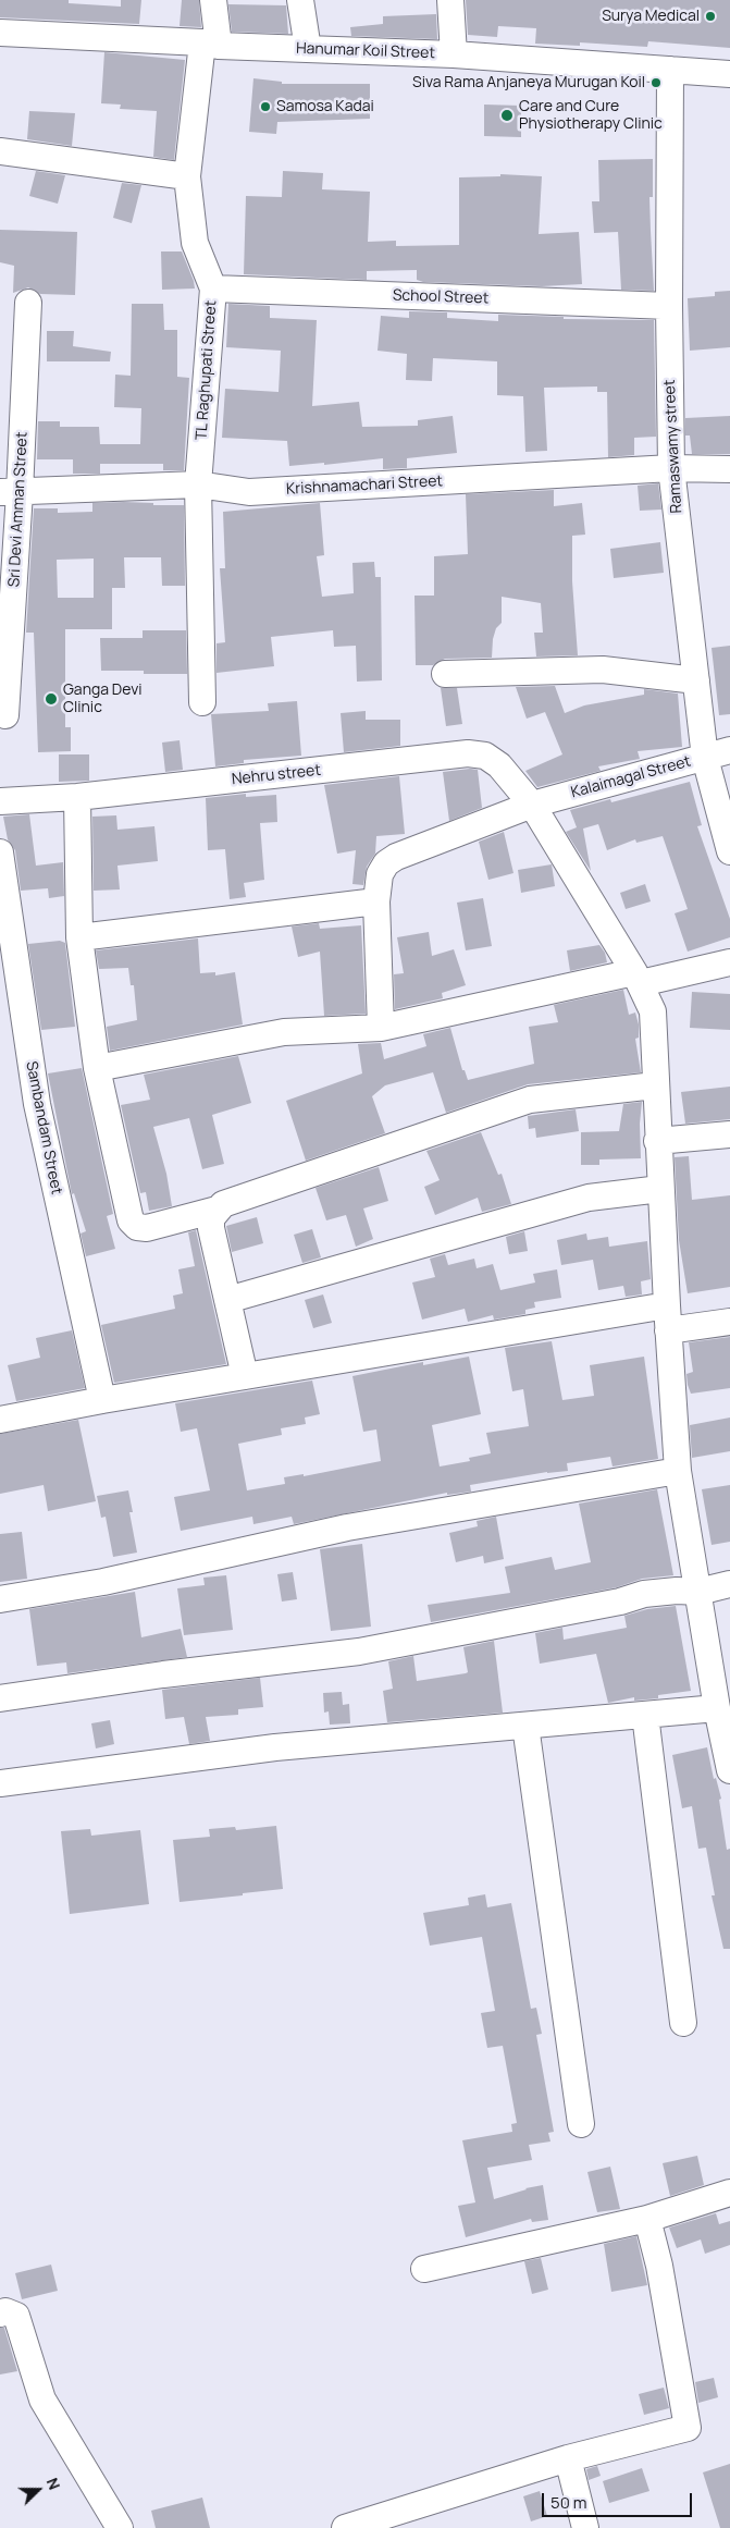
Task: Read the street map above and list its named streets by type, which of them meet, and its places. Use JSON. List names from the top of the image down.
{
  "streets": {
    "street": [
      "Hanumar Koil Street",
      "School Street",
      "TL Raghupati Street",
      "Ramaswamy street",
      "Krishnamachari Street",
      "Sri Devi Amman Street",
      "Nehru street",
      "Kalaimagal Street",
      "Sambandam Street"
    ]
  },
  "crossings": [
    ["Hanumar Koil Street", "TL Raghupati Street"],
    ["Hanumar Koil Street", "Ramaswamy street"],
    ["School Street", "TL Raghupati Street"],
    ["School Street", "Ramaswamy street"],
    ["TL Raghupati Street", "Krishnamachari Street"],
    ["Ramaswamy street", "Krishnamachari Street"],
    ["Ramaswamy street", "Kalaimagal Street"],
    ["Krishnamachari Street", "Sri Devi Amman Street"],
    ["Nehru street", "Kalaimagal Street"]
  ],
  "places": [
    "Surya Medical",
    "Siva Rama Anjaneya Murugan Koil",
    "Samosa Kadai",
    "Care and Cure Physiotherapy Clinic",
    "Ganga Devi Clinic"
  ],
  "scale_bar": "50 m",
  "north": "right"
}
